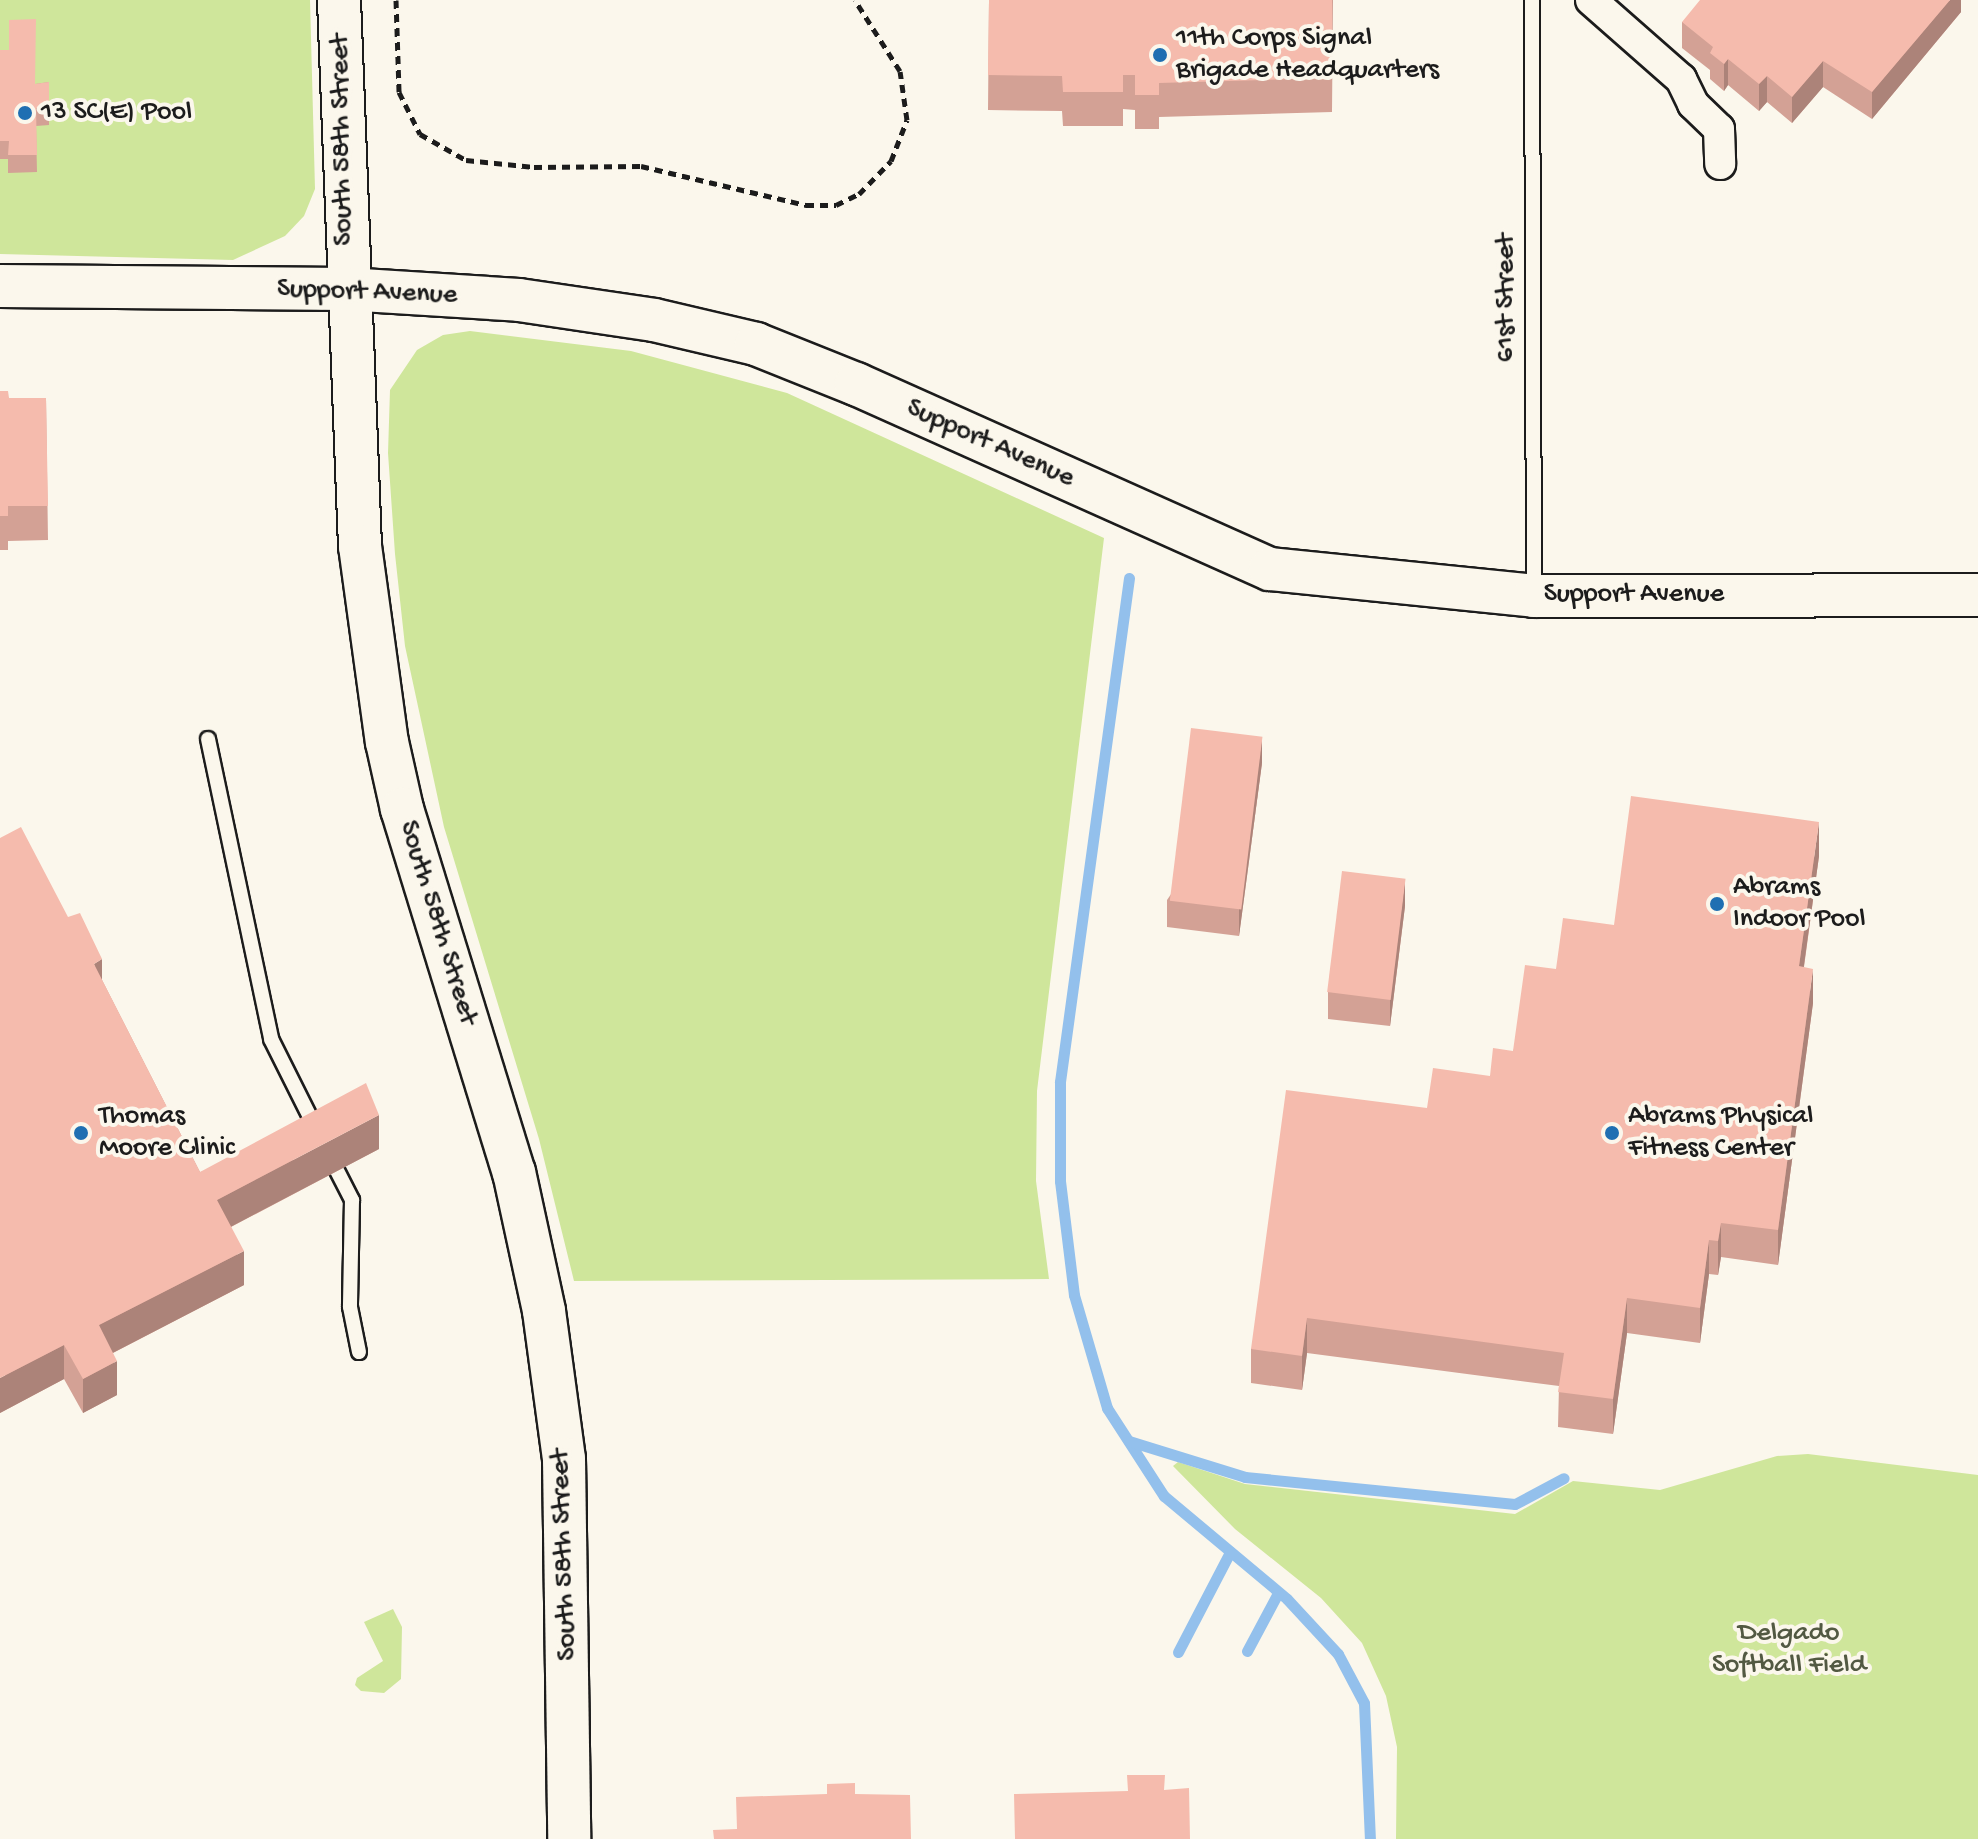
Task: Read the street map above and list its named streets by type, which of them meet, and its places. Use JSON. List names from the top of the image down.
{
  "streets": {
    "street": ["South 58th Street", "Support Avenue"],
    "lane": ["61st Street"]
  },
  "crossings": [
    ["South 58th Street", "Support Avenue"],
    ["Support Avenue", "61st Street"]
  ],
  "parks": ["Delgado Softball Field"],
  "places": [
    "11th Corps Signal Brigade Headquarters",
    "13 SC(E) Pool",
    "Abrams Indoor Pool",
    "Thomas Moore Clinic",
    "Abrams Physical Fitness Center"
  ]
}
